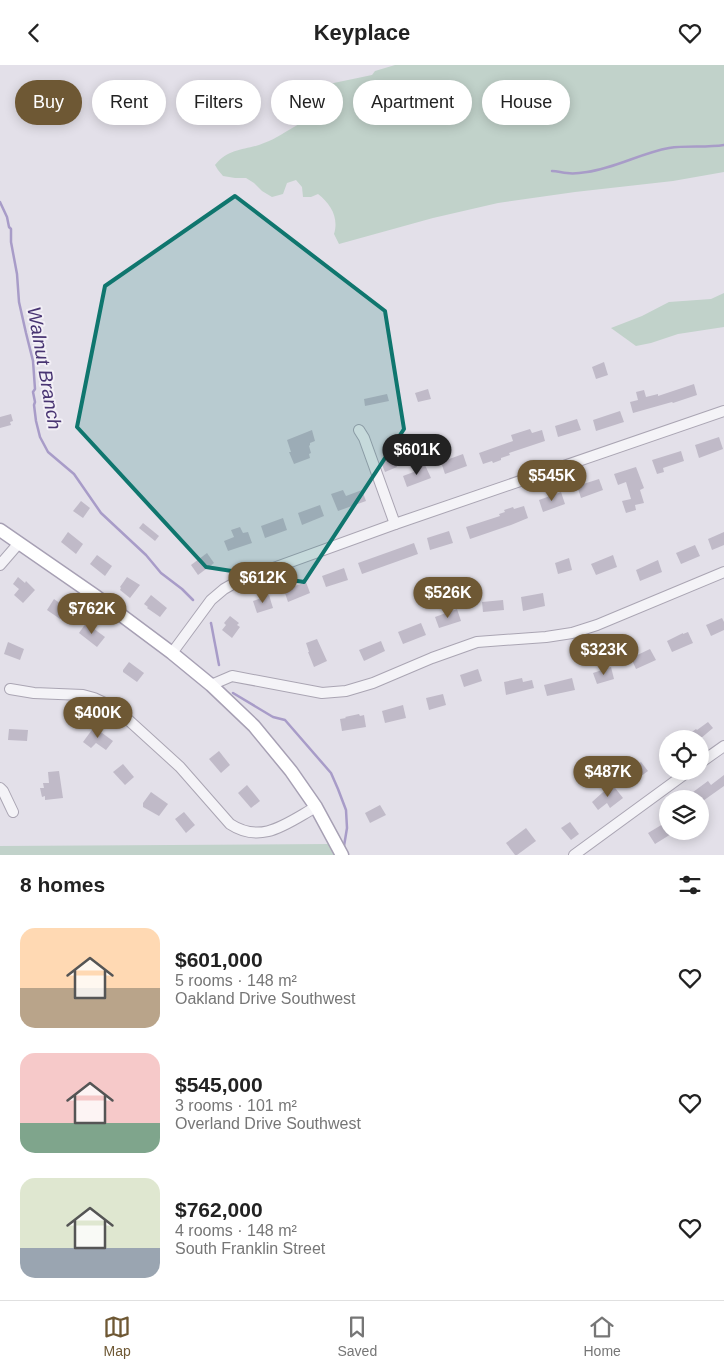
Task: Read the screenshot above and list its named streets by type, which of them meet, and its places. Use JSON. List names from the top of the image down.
{
  "water": ["Walnut Branch"],
  "page": {
    "header": "Keyplace",
    "chip": [
      "Buy",
      "Rent",
      "Filters",
      "New",
      "Apartment",
      "House"
    ],
    "price": [
      "$601K",
      "$545K",
      "$612K",
      "$526K",
      "$762K",
      "$323K",
      "$400K",
      "$487K"
    ],
    "heading": "8 homes",
    "list": [
      {
        "name": "$601,000",
        "note": "5 rooms · 148 m² · Oakland Drive Southwest"
      },
      {
        "name": "$545,000",
        "note": "3 rooms · 101 m² · Overland Drive Southwest"
      },
      {
        "name": "$762,000",
        "note": "4 rooms · 148 m² · South Franklin Street"
      }
    ],
    "tabs": ["Map", "Saved", "Home"]
  }
}
